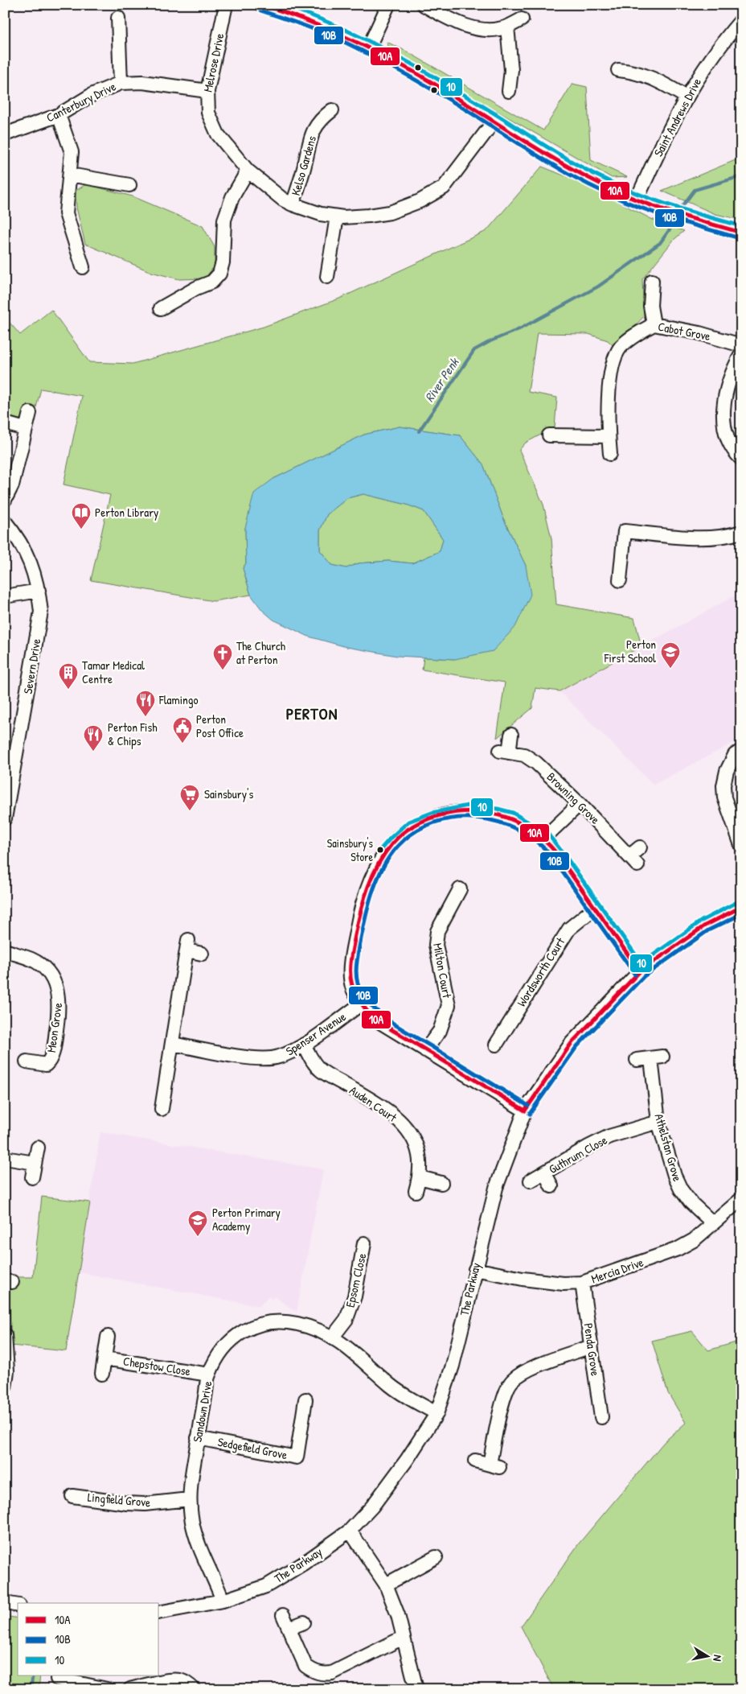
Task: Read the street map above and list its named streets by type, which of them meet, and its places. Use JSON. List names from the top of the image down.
{
  "streets": {
    "street": [
      "Melrose Drive",
      "Canterbury Drive",
      "Saint Andrews Drive",
      "Kelso Gardens",
      "Cabot Grove",
      "Severn Drive",
      "Browning Grove",
      "Milton Court",
      "Wordsworth Court",
      "Meon Grove",
      "Spenser Avenue",
      "Auden Court",
      "Athelstan Grove",
      "Guthrum Close",
      "Mercia Drive",
      "Epsom Close",
      "The Parkway",
      "Penda Grove",
      "Chepstow Close",
      "Sandown Drive",
      "Sedgefield Grove",
      "Lingfield Grove"
    ]
  },
  "crossings": [
    ["Melrose Drive", "Canterbury Drive"],
    ["Melrose Drive", "Kelso Gardens"],
    ["Spenser Avenue", "Auden Court"],
    ["Athelstan Grove", "Guthrum Close"],
    ["Athelstan Grove", "Mercia Drive"],
    ["Mercia Drive", "The Parkway"],
    ["Mercia Drive", "Penda Grove"],
    ["Epsom Close", "Sandown Drive"],
    ["The Parkway", "Sandown Drive"],
    ["Chepstow Close", "Sandown Drive"],
    ["Sandown Drive", "Sedgefield Grove"],
    ["Sandown Drive", "Lingfield Grove"]
  ],
  "districts": ["PERTON"],
  "water": ["River Penk"],
  "places": {
    "library": ["Perton Library"],
    "school or university": ["Perton First School", "Perton Primary Academy"],
    "church": ["The Church at Perton"],
    "building": ["Tamar Medical Centre"],
    "restaurant": ["Flamingo", "Perton Fish & Chips"],
    "public building": ["Perton Post Office"],
    "supermarket": ["Sainsbury's"],
    "other": ["Sainsbury's Store"]
  },
  "lines": ["transit line 10A", "transit line 10", "transit line 10B"],
  "legend": ["10A", "10B", "10"],
  "north": "right"
}
